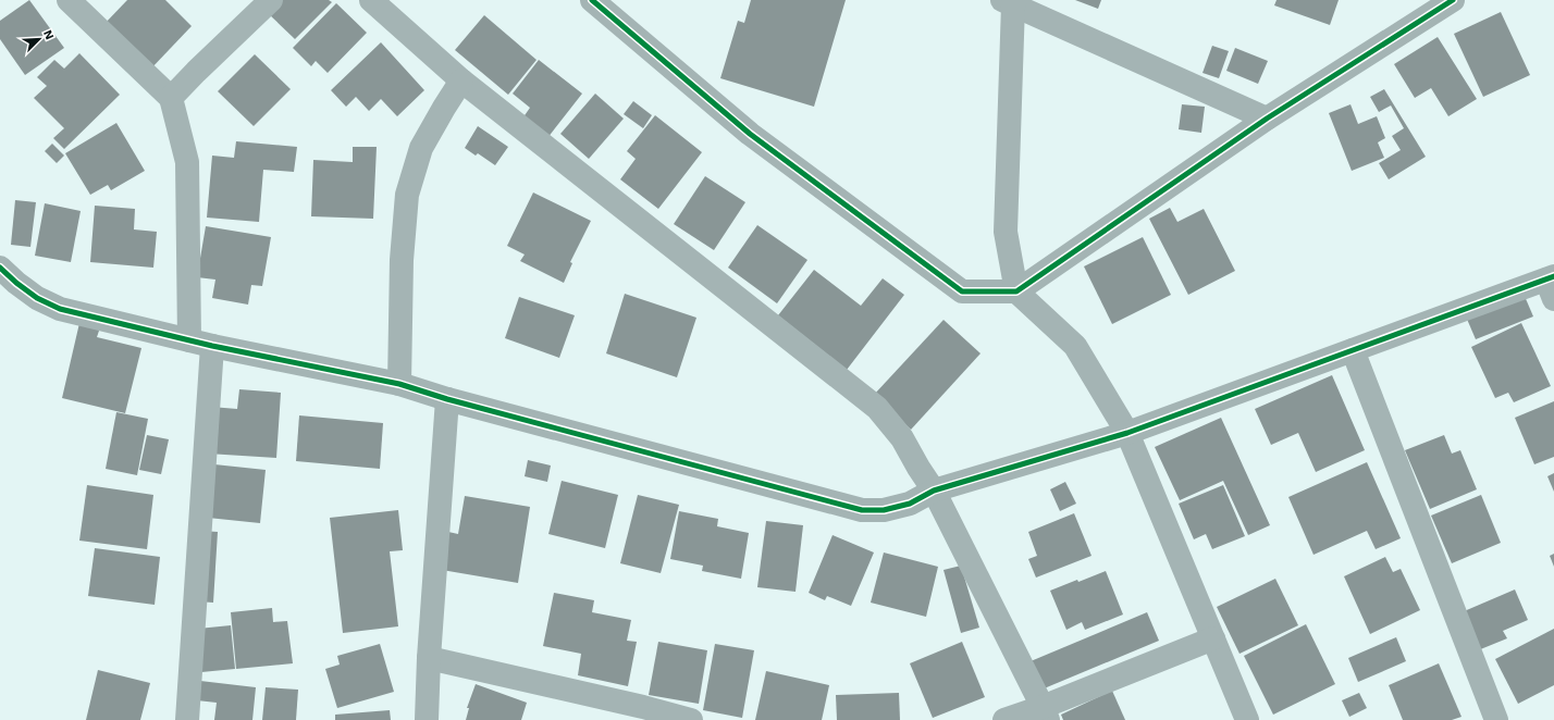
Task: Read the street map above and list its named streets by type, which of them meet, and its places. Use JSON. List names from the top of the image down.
{
  "north": "top right"
}
